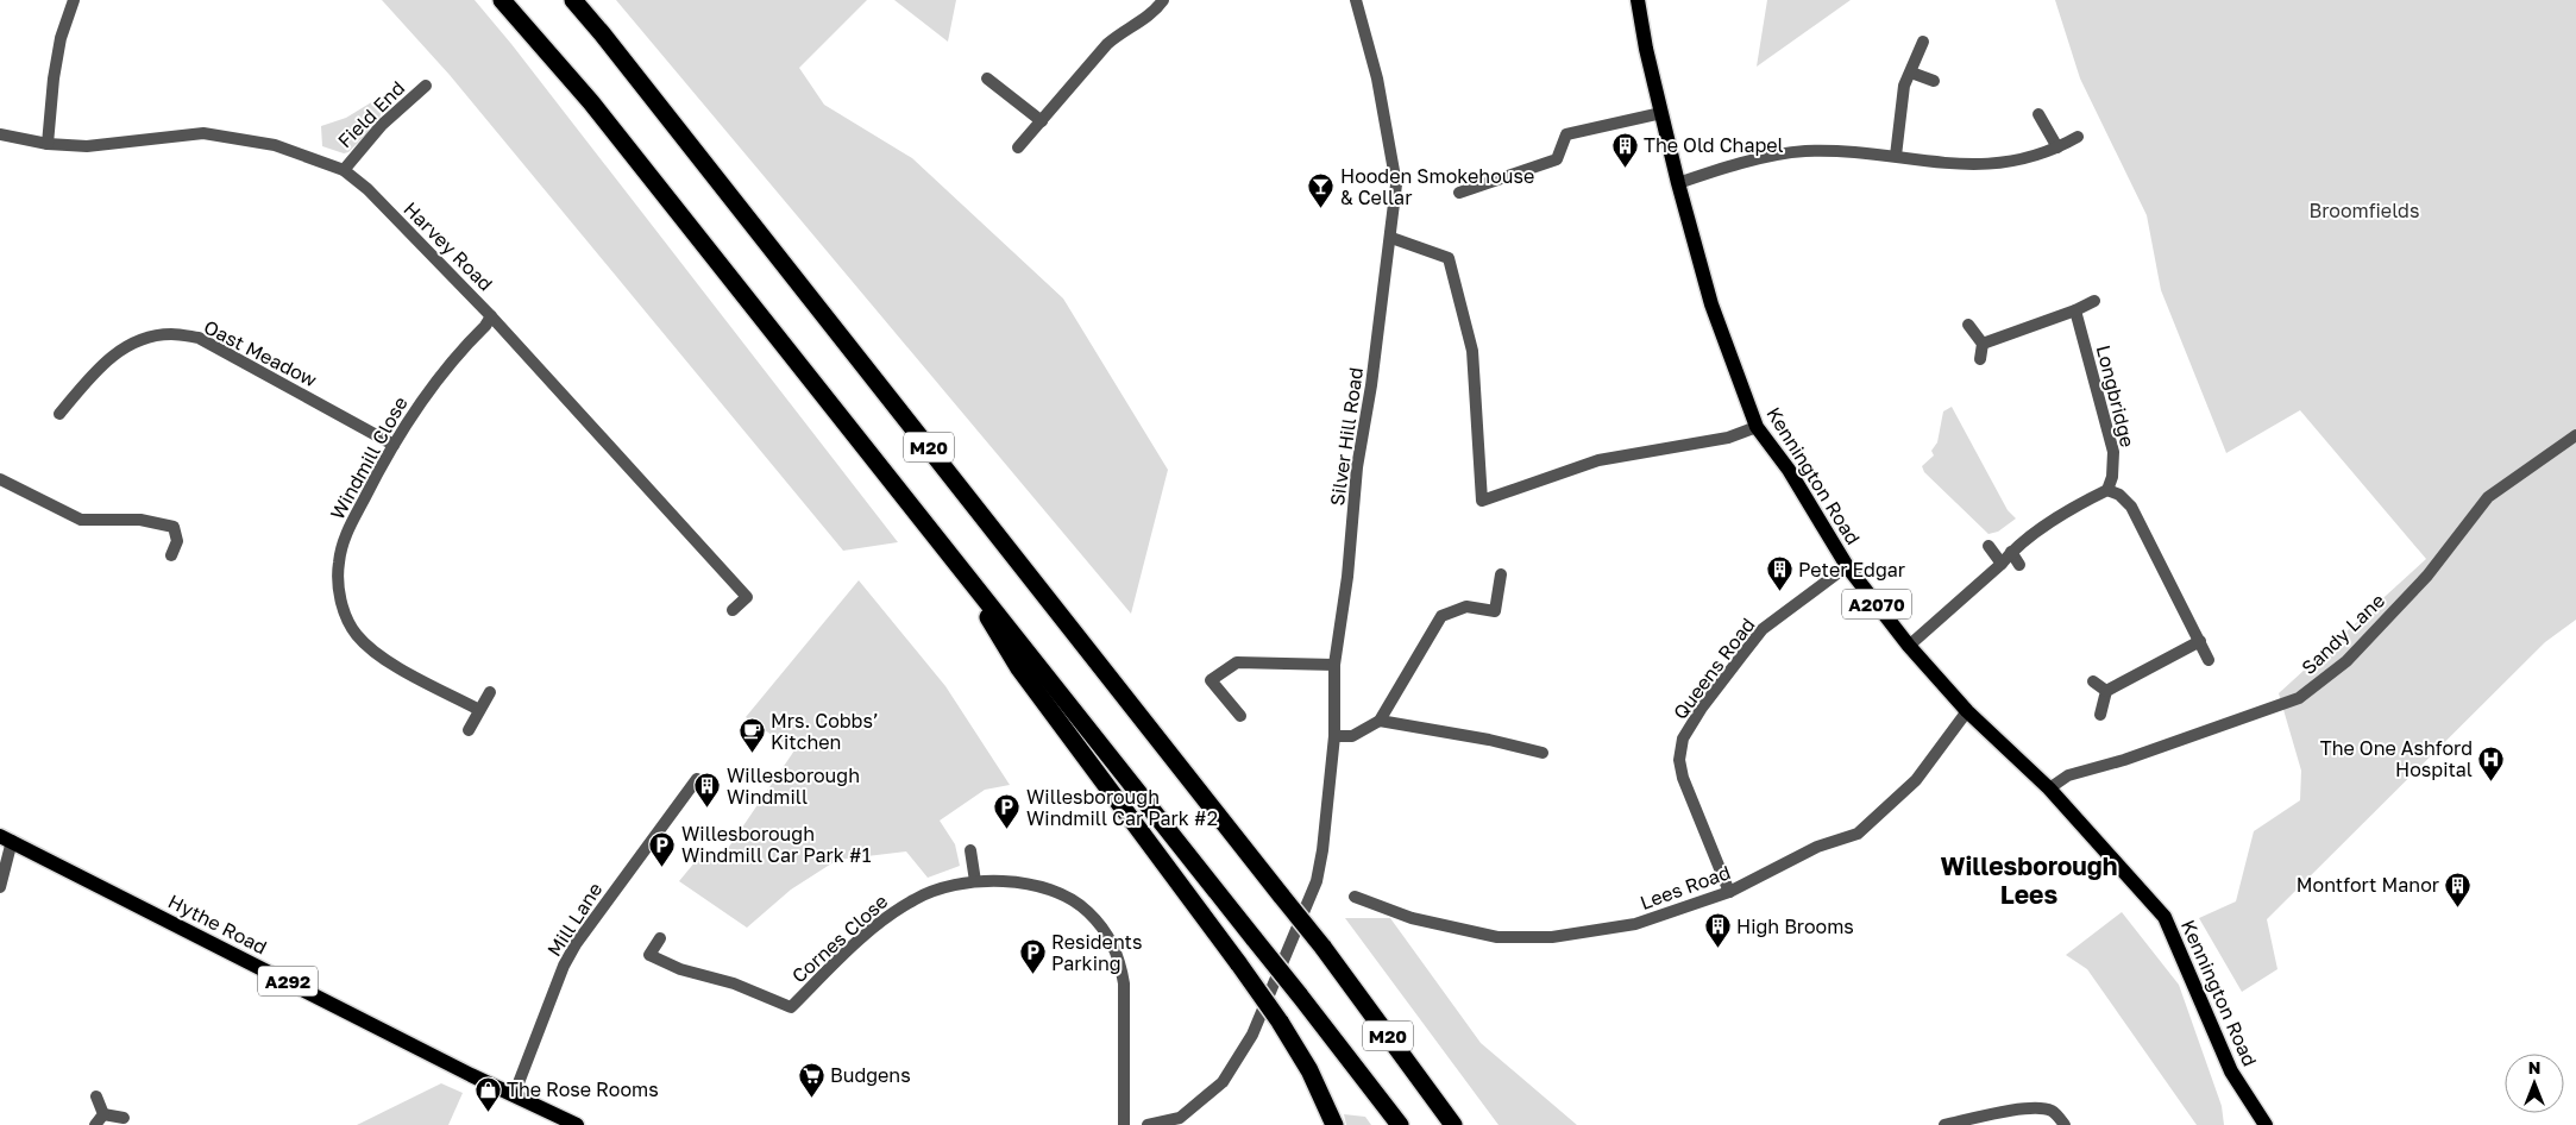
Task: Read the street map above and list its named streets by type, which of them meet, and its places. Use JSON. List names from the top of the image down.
{
  "streets": {
    "highway": ["M20"],
    "main road": [
      "Kennington Road",
      "A2070",
      "Hythe Road",
      "A292"
    ],
    "street": [
      "Field End",
      "Harvey Road",
      "Oast Meadow",
      "Longbridge",
      "Silver Hill Road",
      "Windmill Close",
      "Sandy Lane",
      "Queens Road",
      "Lees Road",
      "Mill Lane",
      "Cornes Close"
    ]
  },
  "crossings": [
    ["Field End", "Harvey Road"],
    ["Harvey Road", "Windmill Close"],
    ["Oast Meadow", "Windmill Close"],
    ["Kennington Road", "Sandy Lane"],
    ["Kennington Road", "Queens Road"],
    ["Kennington Road", "Lees Road"],
    ["Queens Road", "Lees Road"],
    ["Mill Lane", "Hythe Road"]
  ],
  "districts": ["Willesborough Lees"],
  "parks": ["Broomfields"],
  "places": {
    "building": [
      "The Old Chapel",
      "Peter Edgar",
      "Willesborough Windmill",
      "Montfort Manor",
      "High Brooms"
    ],
    "bar": ["Hooden Smokehouse & Cellar"],
    "cafe": ["Mrs. Cobbs’ Kitchen"],
    "hospital": ["The One Ashford Hospital"],
    "parking": ["Willesborough Windmill Car Park #2", "Willesborough Windmill Car Park #1", "Residents Parking"],
    "supermarket": ["Budgens"],
    "shop": ["The Rose Rooms"]
  },
  "north": "top"
}
